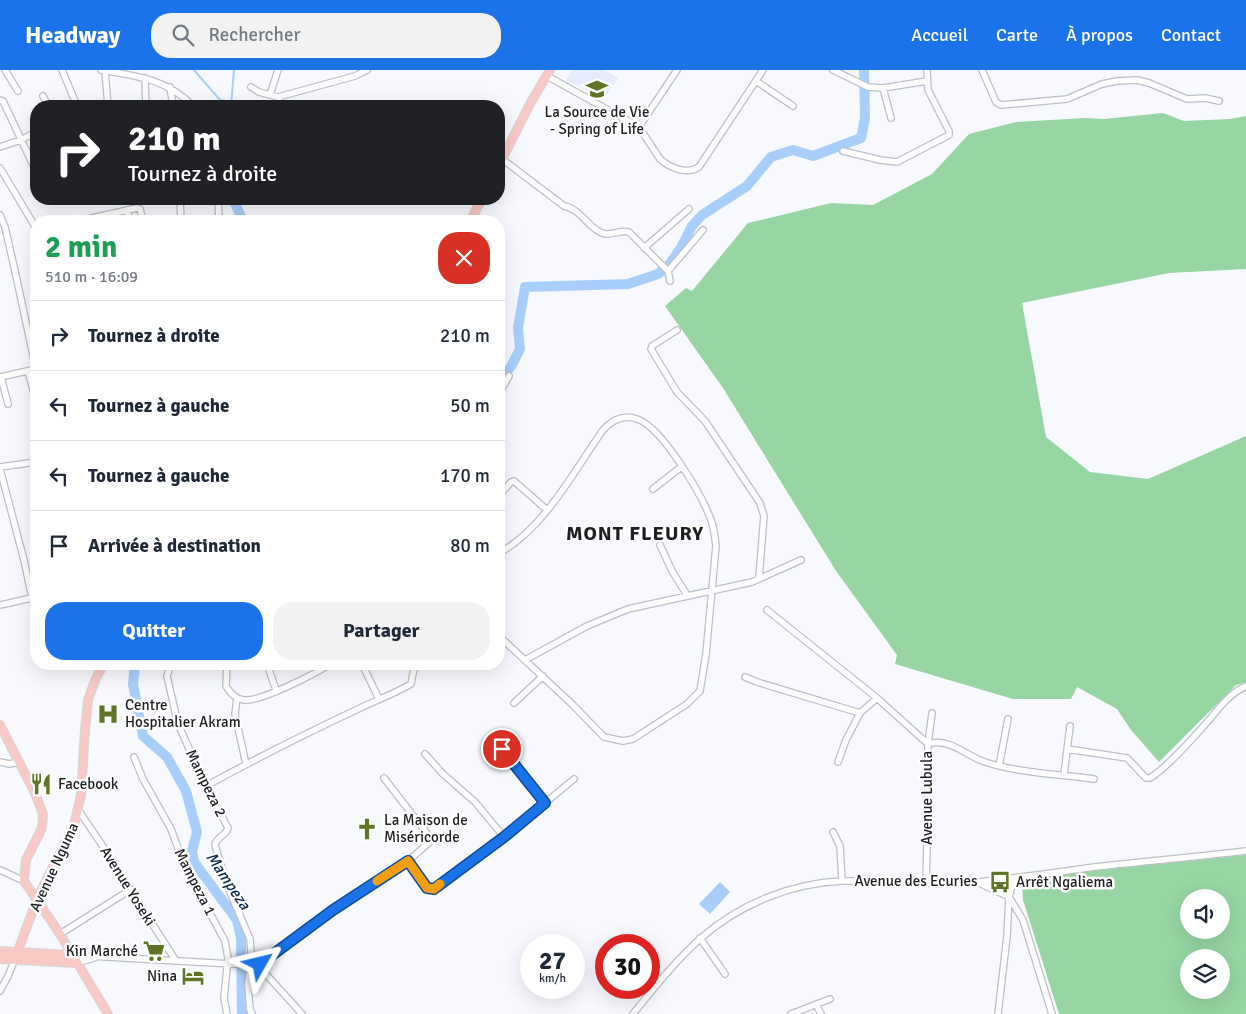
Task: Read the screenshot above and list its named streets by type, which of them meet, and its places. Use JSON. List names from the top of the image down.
{
  "streets": {
    "main road": ["Avenue Nguma"],
    "street": [
      "Mampeza 2",
      "Avenue Lubula",
      "Avenue des Ecuries",
      "Mampeza 1",
      "Avenue Yoseki"
    ]
  },
  "crossings": [
    ["Avenue Lubula", "Avenue des Ecuries"],
    ["Avenue Nguma", "Avenue Yoseki"]
  ],
  "districts": ["MONT FLEURY"],
  "water": ["Mampeza"],
  "places": {
    "school or university": ["La Source de Vie - Spring of Life"],
    "hospital": ["Centre Hospitalier Akram"],
    "restaurant": ["Facebook"],
    "church": ["La Maison de Miséricorde"],
    "bus stop": ["Arrêt Ngaliema"],
    "supermarket": ["Kin Marché"],
    "hotel": ["Nina"]
  },
  "page": {
    "header": "Headway",
    "search": "Rechercher",
    "nav": [
      "Accueil",
      "Carte",
      "À propos",
      "Contact"
    ],
    "turn": ["210 m", "Tournez à droite"],
    "heading": ["2 min", "510 m · 16:09"],
    "list": [
      {
        "name": "Tournez à droite",
        "value": "210 m"
      },
      {
        "name": "Tournez à gauche",
        "value": "50 m"
      },
      {
        "name": "Tournez à gauche",
        "value": "170 m"
      },
      {
        "name": "Arrivée à destination",
        "value": "80 m"
      }
    ],
    "buttons": ["Quitter", "Partager"],
    "speed": "27 km/h",
    "limit": "30"
  }
}
